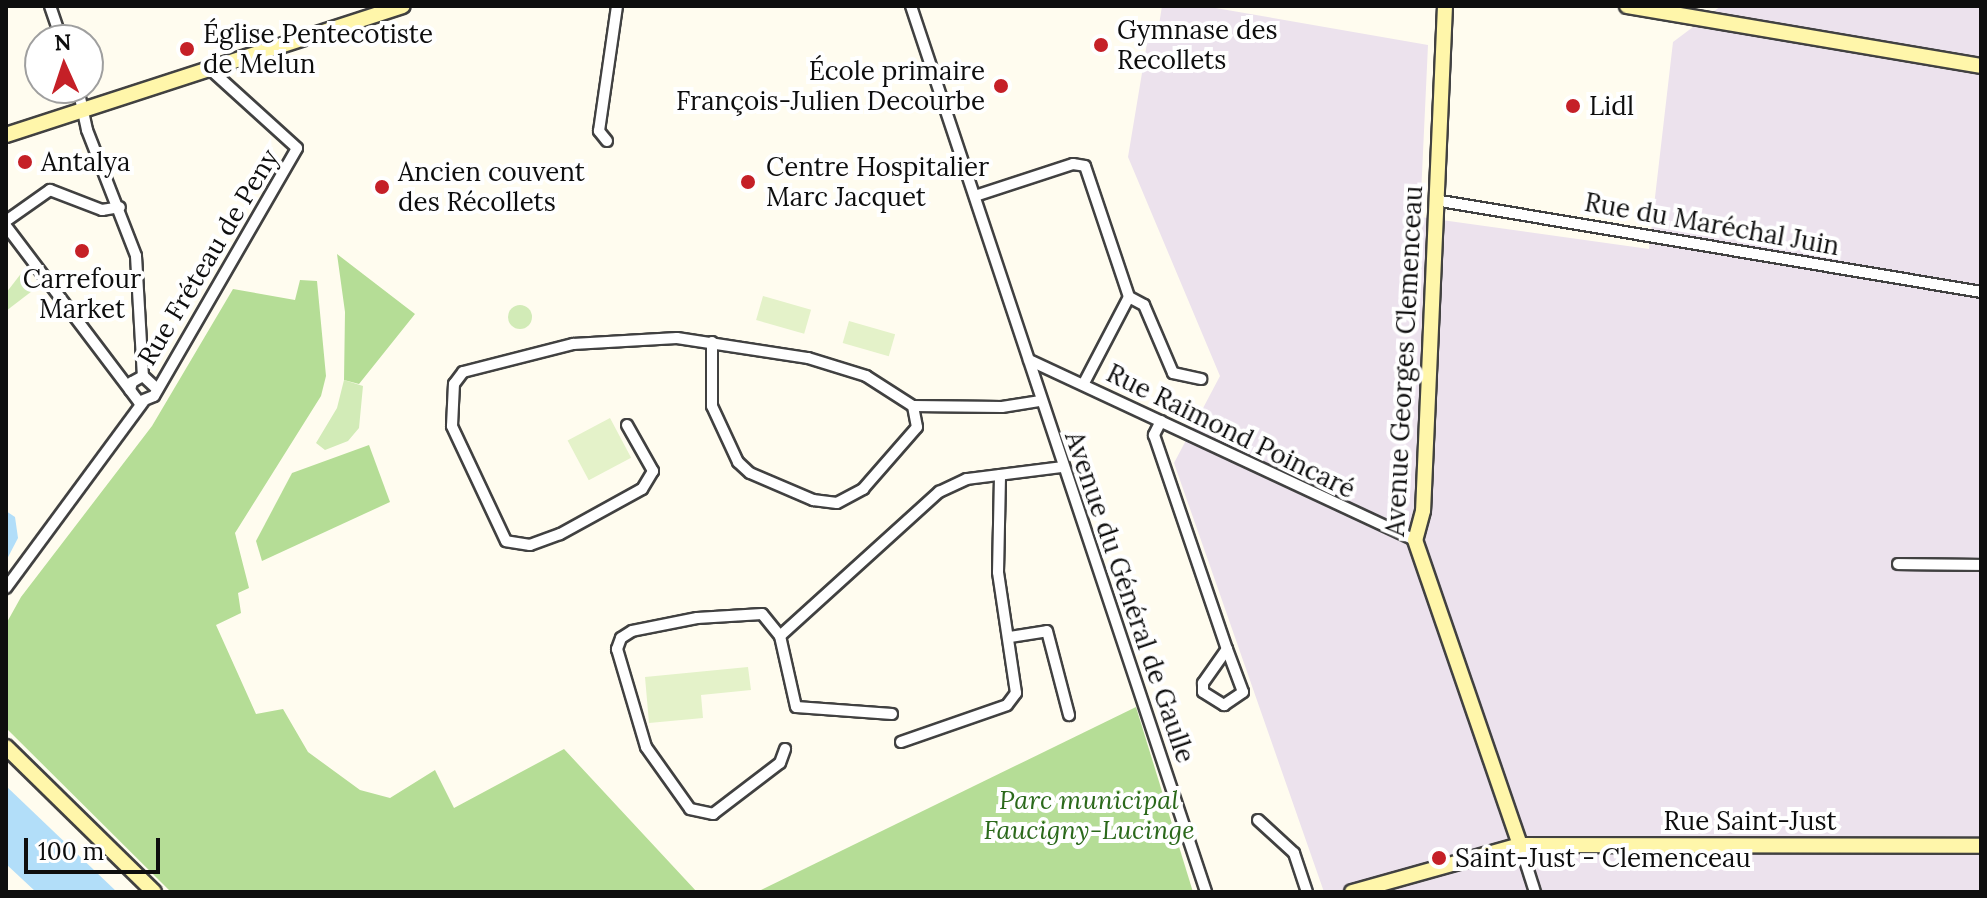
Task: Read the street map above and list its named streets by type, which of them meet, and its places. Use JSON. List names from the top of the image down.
{
  "streets": {
    "street": [
      "Rue du Maréchal Juin",
      "Rue Fréteau de Peny",
      "Avenue Georges Clemenceau",
      "Rue Raimond Poincaré",
      "Avenue du Général de Gaulle",
      "Rue Saint-Just"
    ]
  },
  "crossings": [
    ["Rue du Maréchal Juin", "Avenue Georges Clemenceau"],
    ["Avenue Georges Clemenceau", "Rue Raimond Poincaré"],
    ["Avenue Georges Clemenceau", "Rue Saint-Just"],
    ["Rue Raimond Poincaré", "Avenue du Général de Gaulle"]
  ],
  "parks": ["Parc municipal Faucigny-Lucinge"],
  "places": [
    "Gymnase des Recollets",
    "Église Pentecotiste de Melun",
    "École primaire François-Julien Decourbe",
    "Lidl",
    "Antalya",
    "Centre Hospitalier Marc Jacquet",
    "Ancien couvent des Récollets",
    "Carrefour Market",
    "Saint-Just - Clemenceau"
  ],
  "scale_bar": "100 m",
  "north": "top"
}
